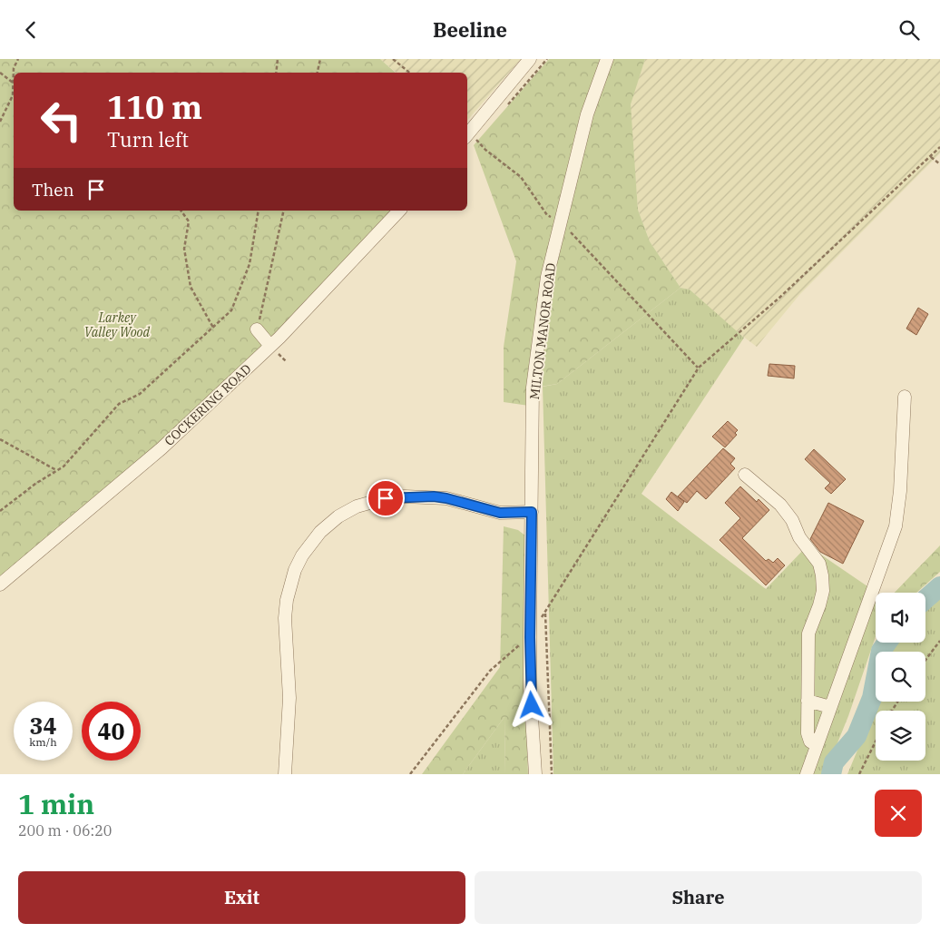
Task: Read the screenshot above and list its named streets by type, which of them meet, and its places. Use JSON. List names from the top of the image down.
{
  "streets": {
    "street": ["MILTON MANOR ROAD", "COCKERING ROAD"]
  },
  "parks": ["Larkey Valley Wood"],
  "page": {
    "header": "Beeline",
    "turn": ["110 m", "Turn left"],
    "then": "Then",
    "speed": "34 km/h",
    "limit": "40",
    "heading": ["1 min", "200 m · 06:20"],
    "buttons": ["Exit", "Share"]
  }
}
